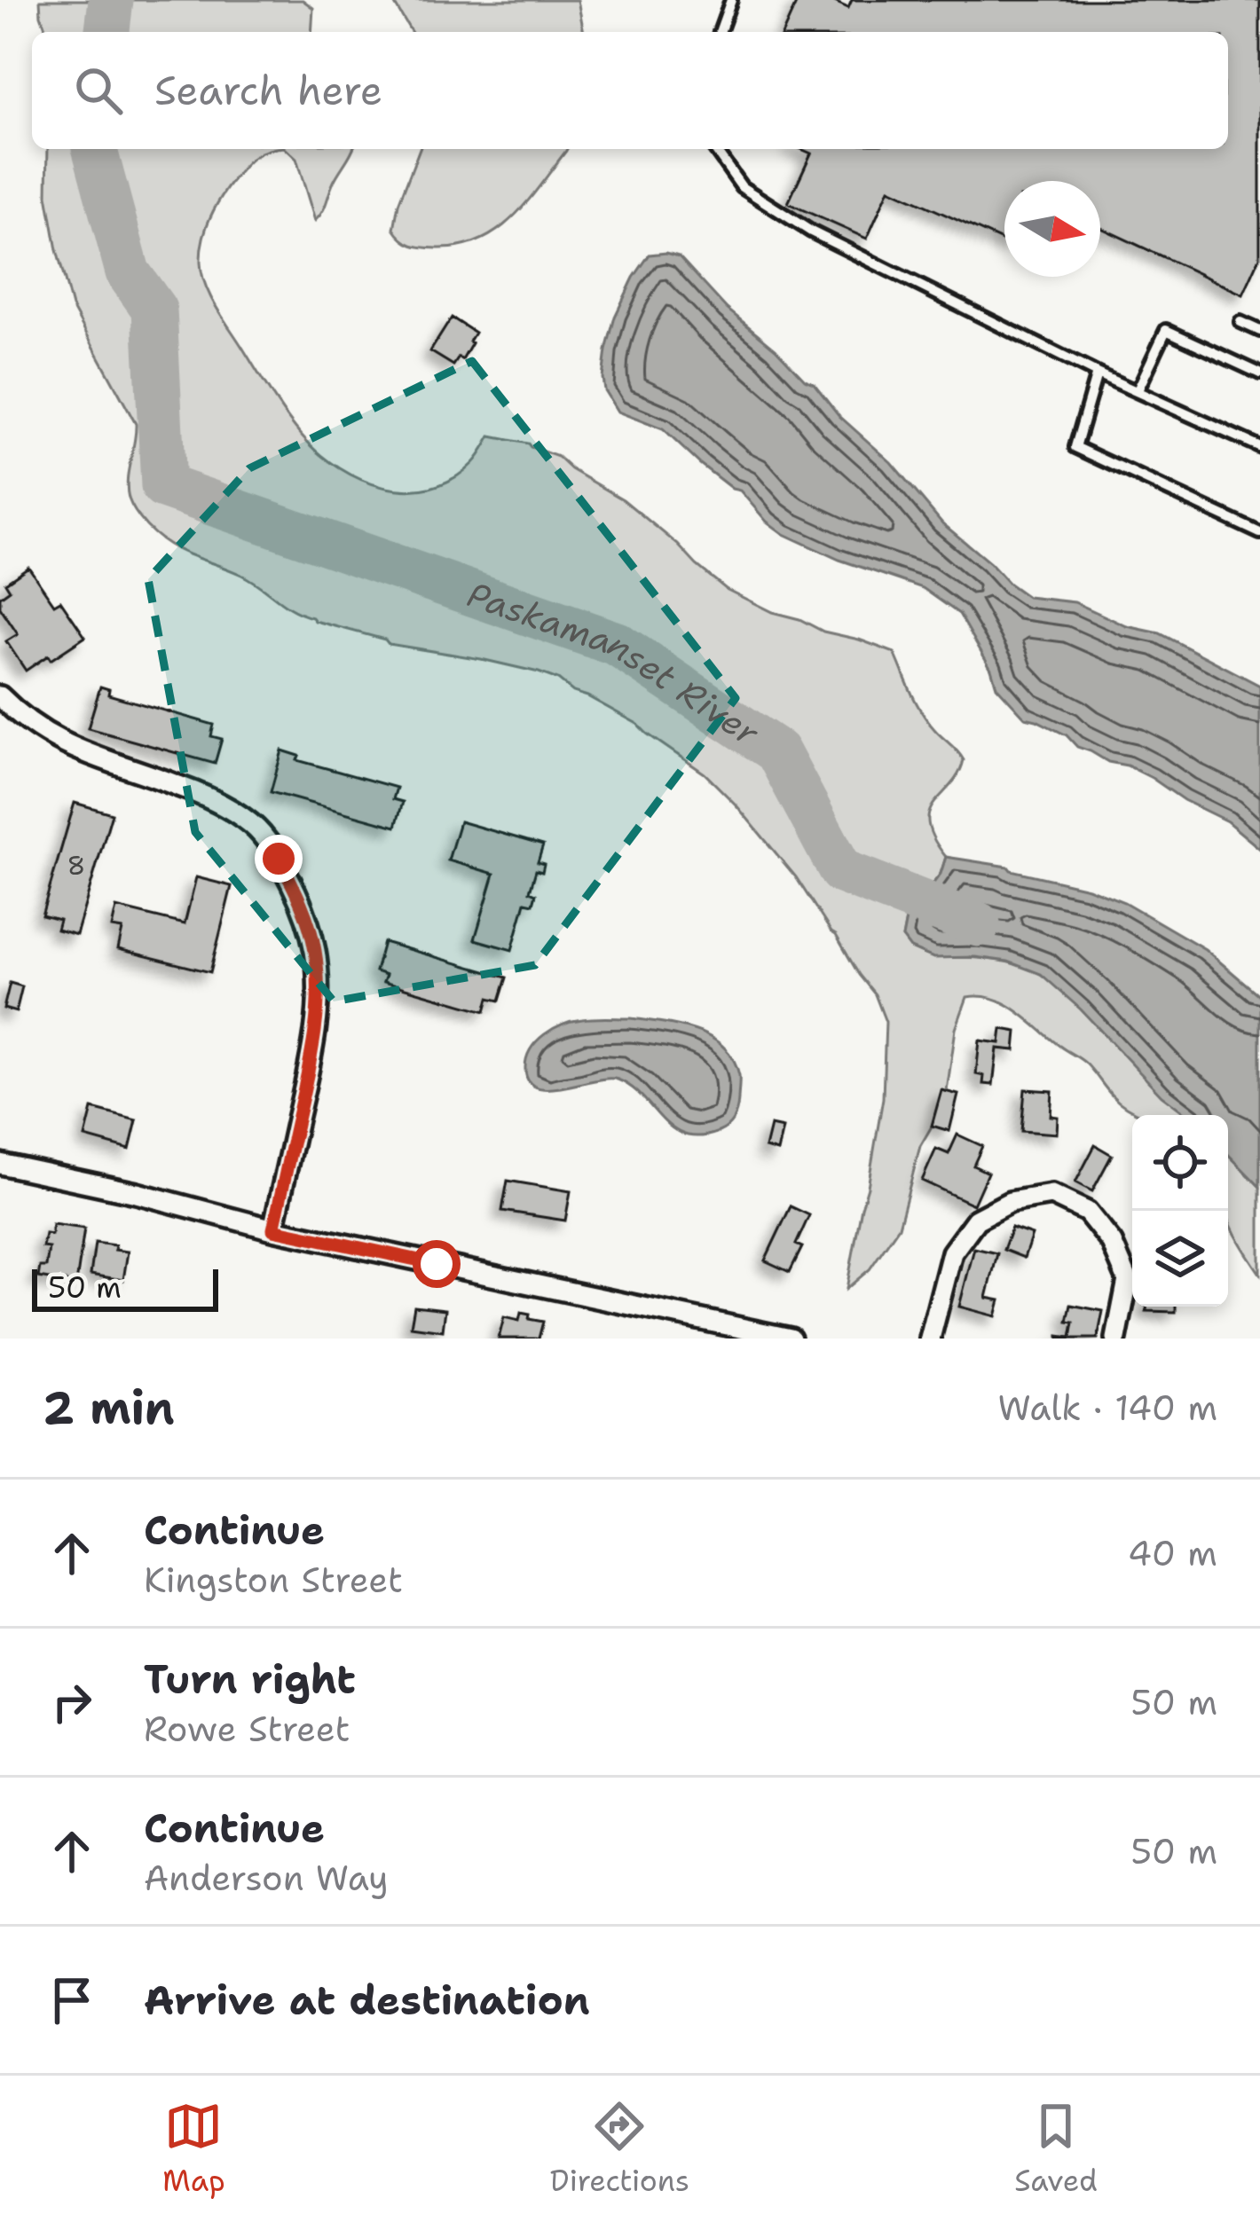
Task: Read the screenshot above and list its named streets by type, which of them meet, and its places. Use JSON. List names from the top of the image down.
{
  "water": ["Paskamanset River"],
  "house_numbers": ["8"],
  "scale_bar": "50 m",
  "north": "right",
  "page": {
    "search": "Search here",
    "scale": "50 m",
    "heading": ["2 min", "Walk · 140 m"],
    "list": [
      ["Continue", "Kingston Street", "40 m"],
      ["Turn right", "Rowe Street", "50 m"],
      ["Continue", "Anderson Way", "50 m"],
      "Arrive at destination"
    ],
    "nav": ["Map", "Directions", "Saved"]
  }
}
